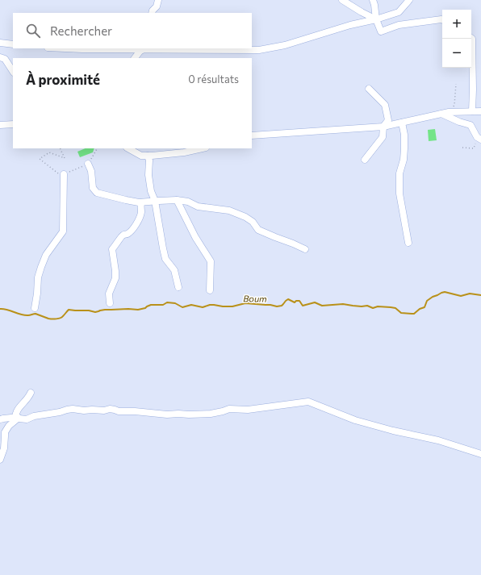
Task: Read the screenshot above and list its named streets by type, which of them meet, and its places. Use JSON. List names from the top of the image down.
{
  "water": ["Boum"],
  "page": {
    "map_buttons": ["+", "−"],
    "search": "Rechercher",
    "heading": ["À proximité", "0 résultats"]
  }
}
